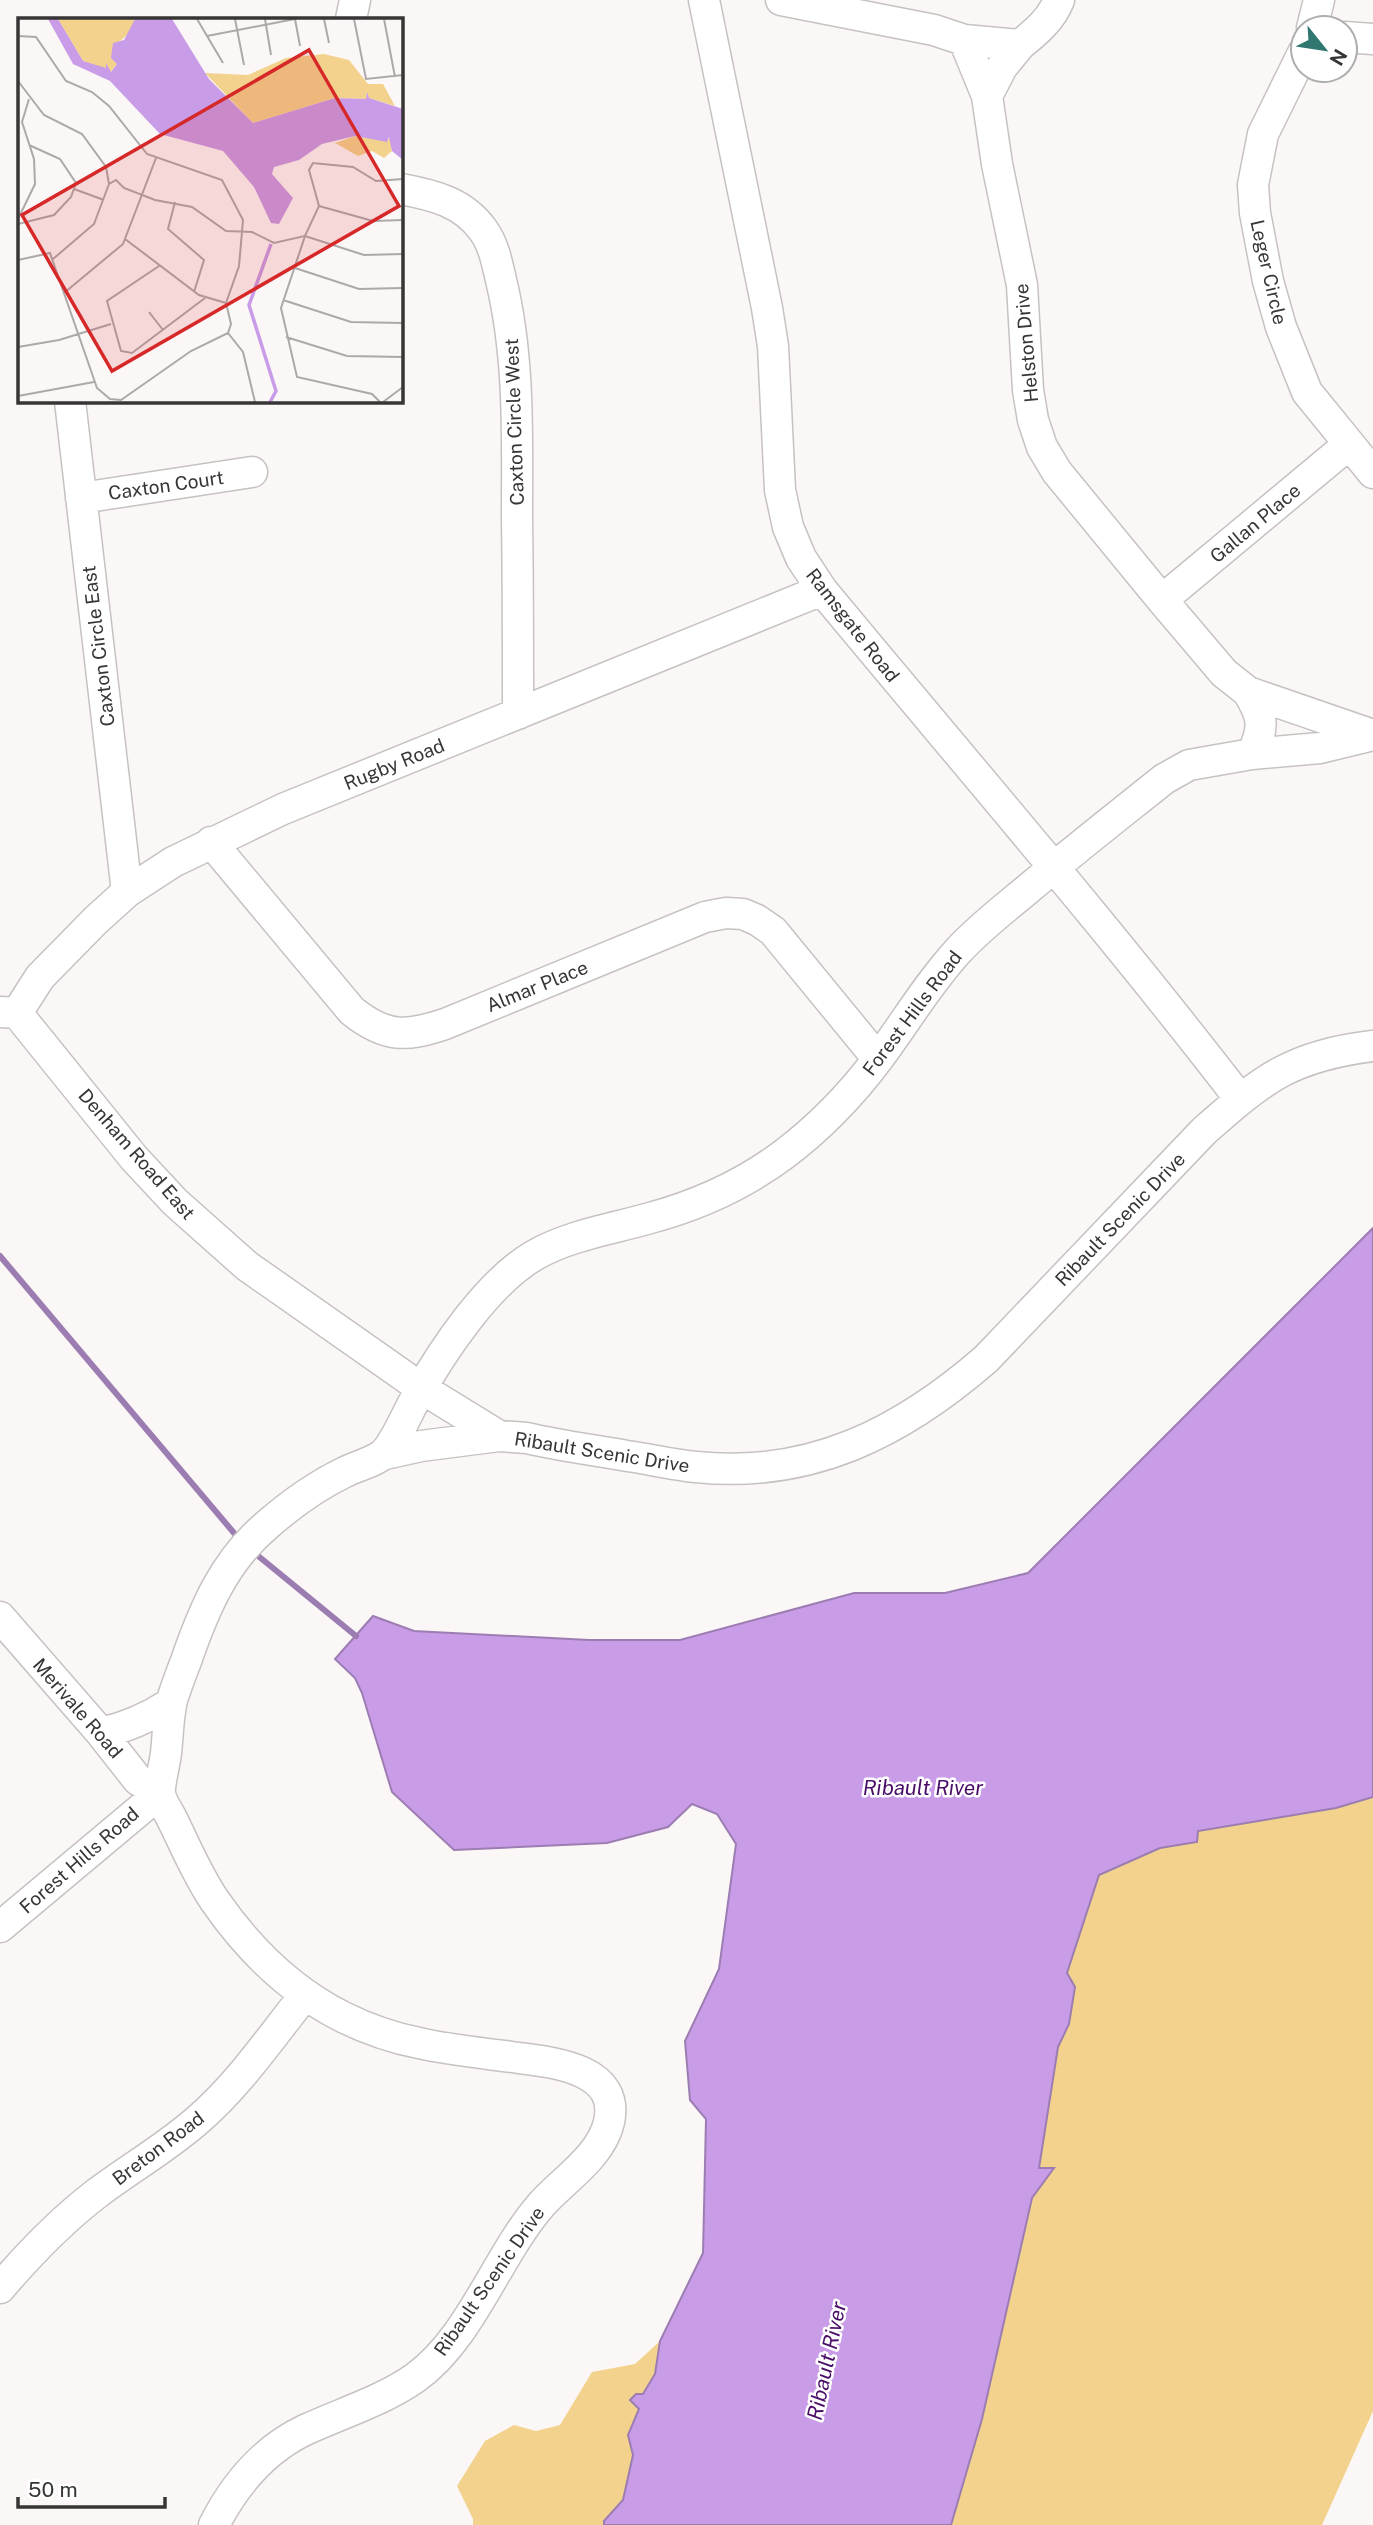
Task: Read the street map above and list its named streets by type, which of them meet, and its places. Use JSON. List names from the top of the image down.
{
  "streets": {
    "street": [
      "Leger Circle",
      "Helston Drive",
      "Caxton Circle West",
      "Caxton Court",
      "Gallan Place",
      "Ramsgate Road",
      "Caxton Circle East",
      "Rugby Road",
      "Almar Place",
      "Forest Hills Road",
      "Denham Road East",
      "Ribault Scenic Drive",
      "Merivale Road",
      "Breton Road"
    ]
  },
  "crossings": [
    ["Leger Circle", "Gallan Place"],
    ["Helston Drive", "Gallan Place"],
    ["Caxton Circle West", "Rugby Road"],
    ["Caxton Court", "Caxton Circle East"],
    ["Ramsgate Road", "Rugby Road"],
    ["Ramsgate Road", "Forest Hills Road"],
    ["Ramsgate Road", "Ribault Scenic Drive"],
    ["Caxton Circle East", "Rugby Road"],
    ["Rugby Road", "Almar Place"],
    ["Rugby Road", "Denham Road East"],
    ["Almar Place", "Forest Hills Road"],
    ["Forest Hills Road", "Denham Road East"],
    ["Forest Hills Road", "Ribault Scenic Drive"],
    ["Forest Hills Road", "Merivale Road"],
    ["Denham Road East", "Ribault Scenic Drive"],
    ["Ribault Scenic Drive", "Merivale Road"],
    ["Ribault Scenic Drive", "Breton Road"]
  ],
  "water": ["Ribault River"],
  "scale_bar": "50 m",
  "north": "bottom right"
}
